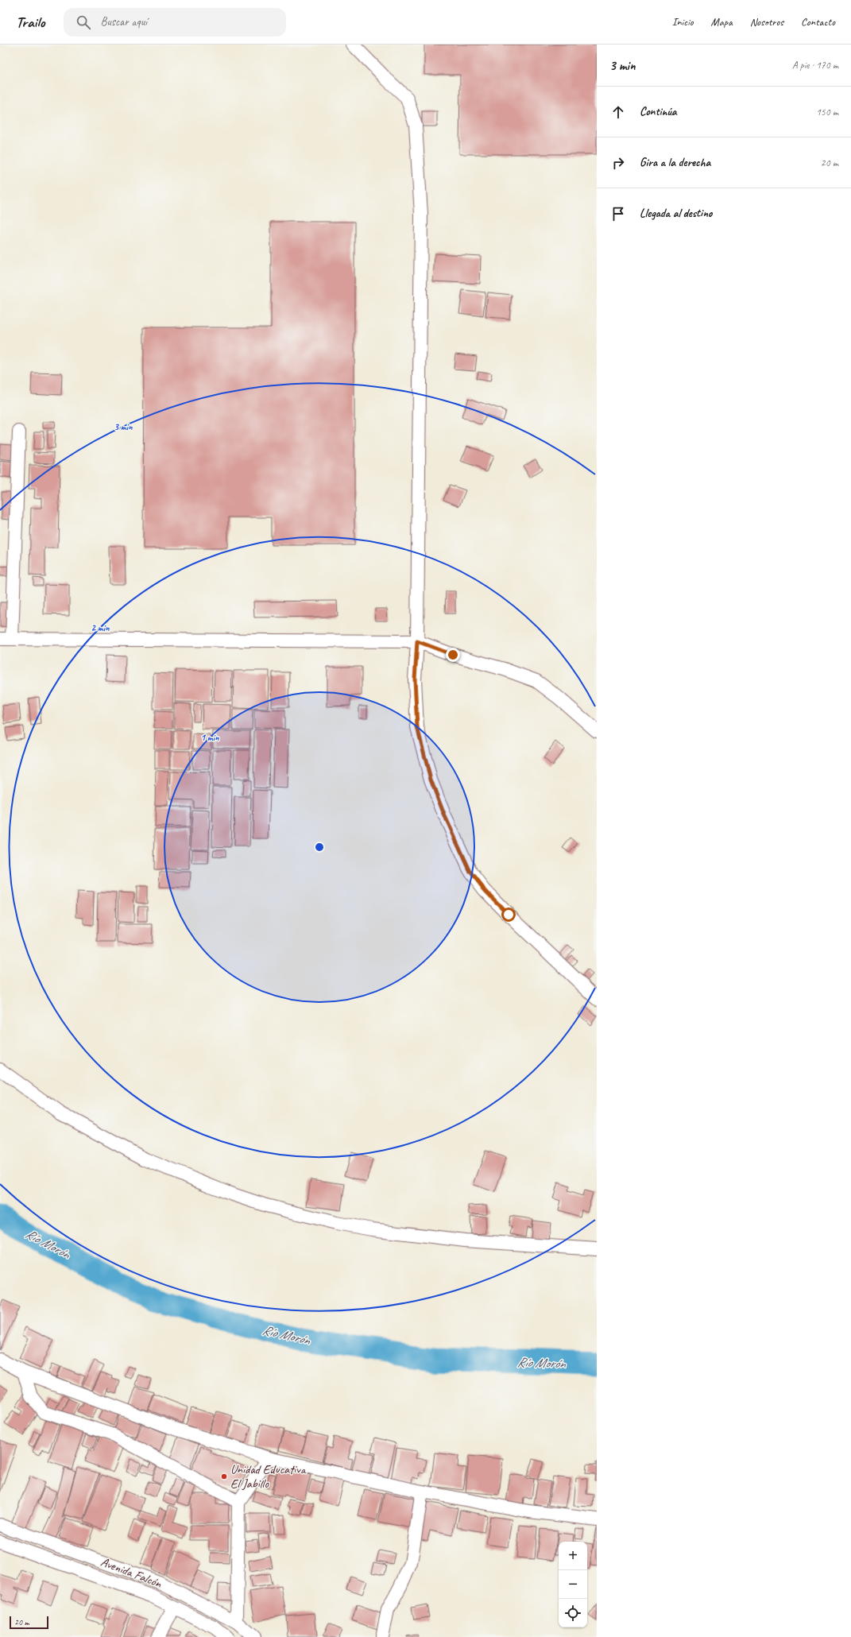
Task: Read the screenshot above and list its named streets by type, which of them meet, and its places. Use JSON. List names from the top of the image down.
{
  "streets": {
    "street": ["Avenida Falcón"]
  },
  "water": ["Río Morón"],
  "places": ["Unidad Educativa El Jabillo"],
  "scale_bar": "20 m",
  "page": {
    "header": "Trailo",
    "search": "Buscar aquí",
    "nav": [
      "Inicio",
      "Mapa",
      "Nosotros",
      "Contacto"
    ],
    "heading": ["3 min", "A pie · 170 m"],
    "list": [
      ["Continúa", "150 m"],
      ["Gira a la derecha", "20 m"],
      "Llegada al destino"
    ],
    "map_buttons": ["+", "−"],
    "scale": "20 m"
  },
  "rings": ["3 min", "2 min", "1 min"]
}
